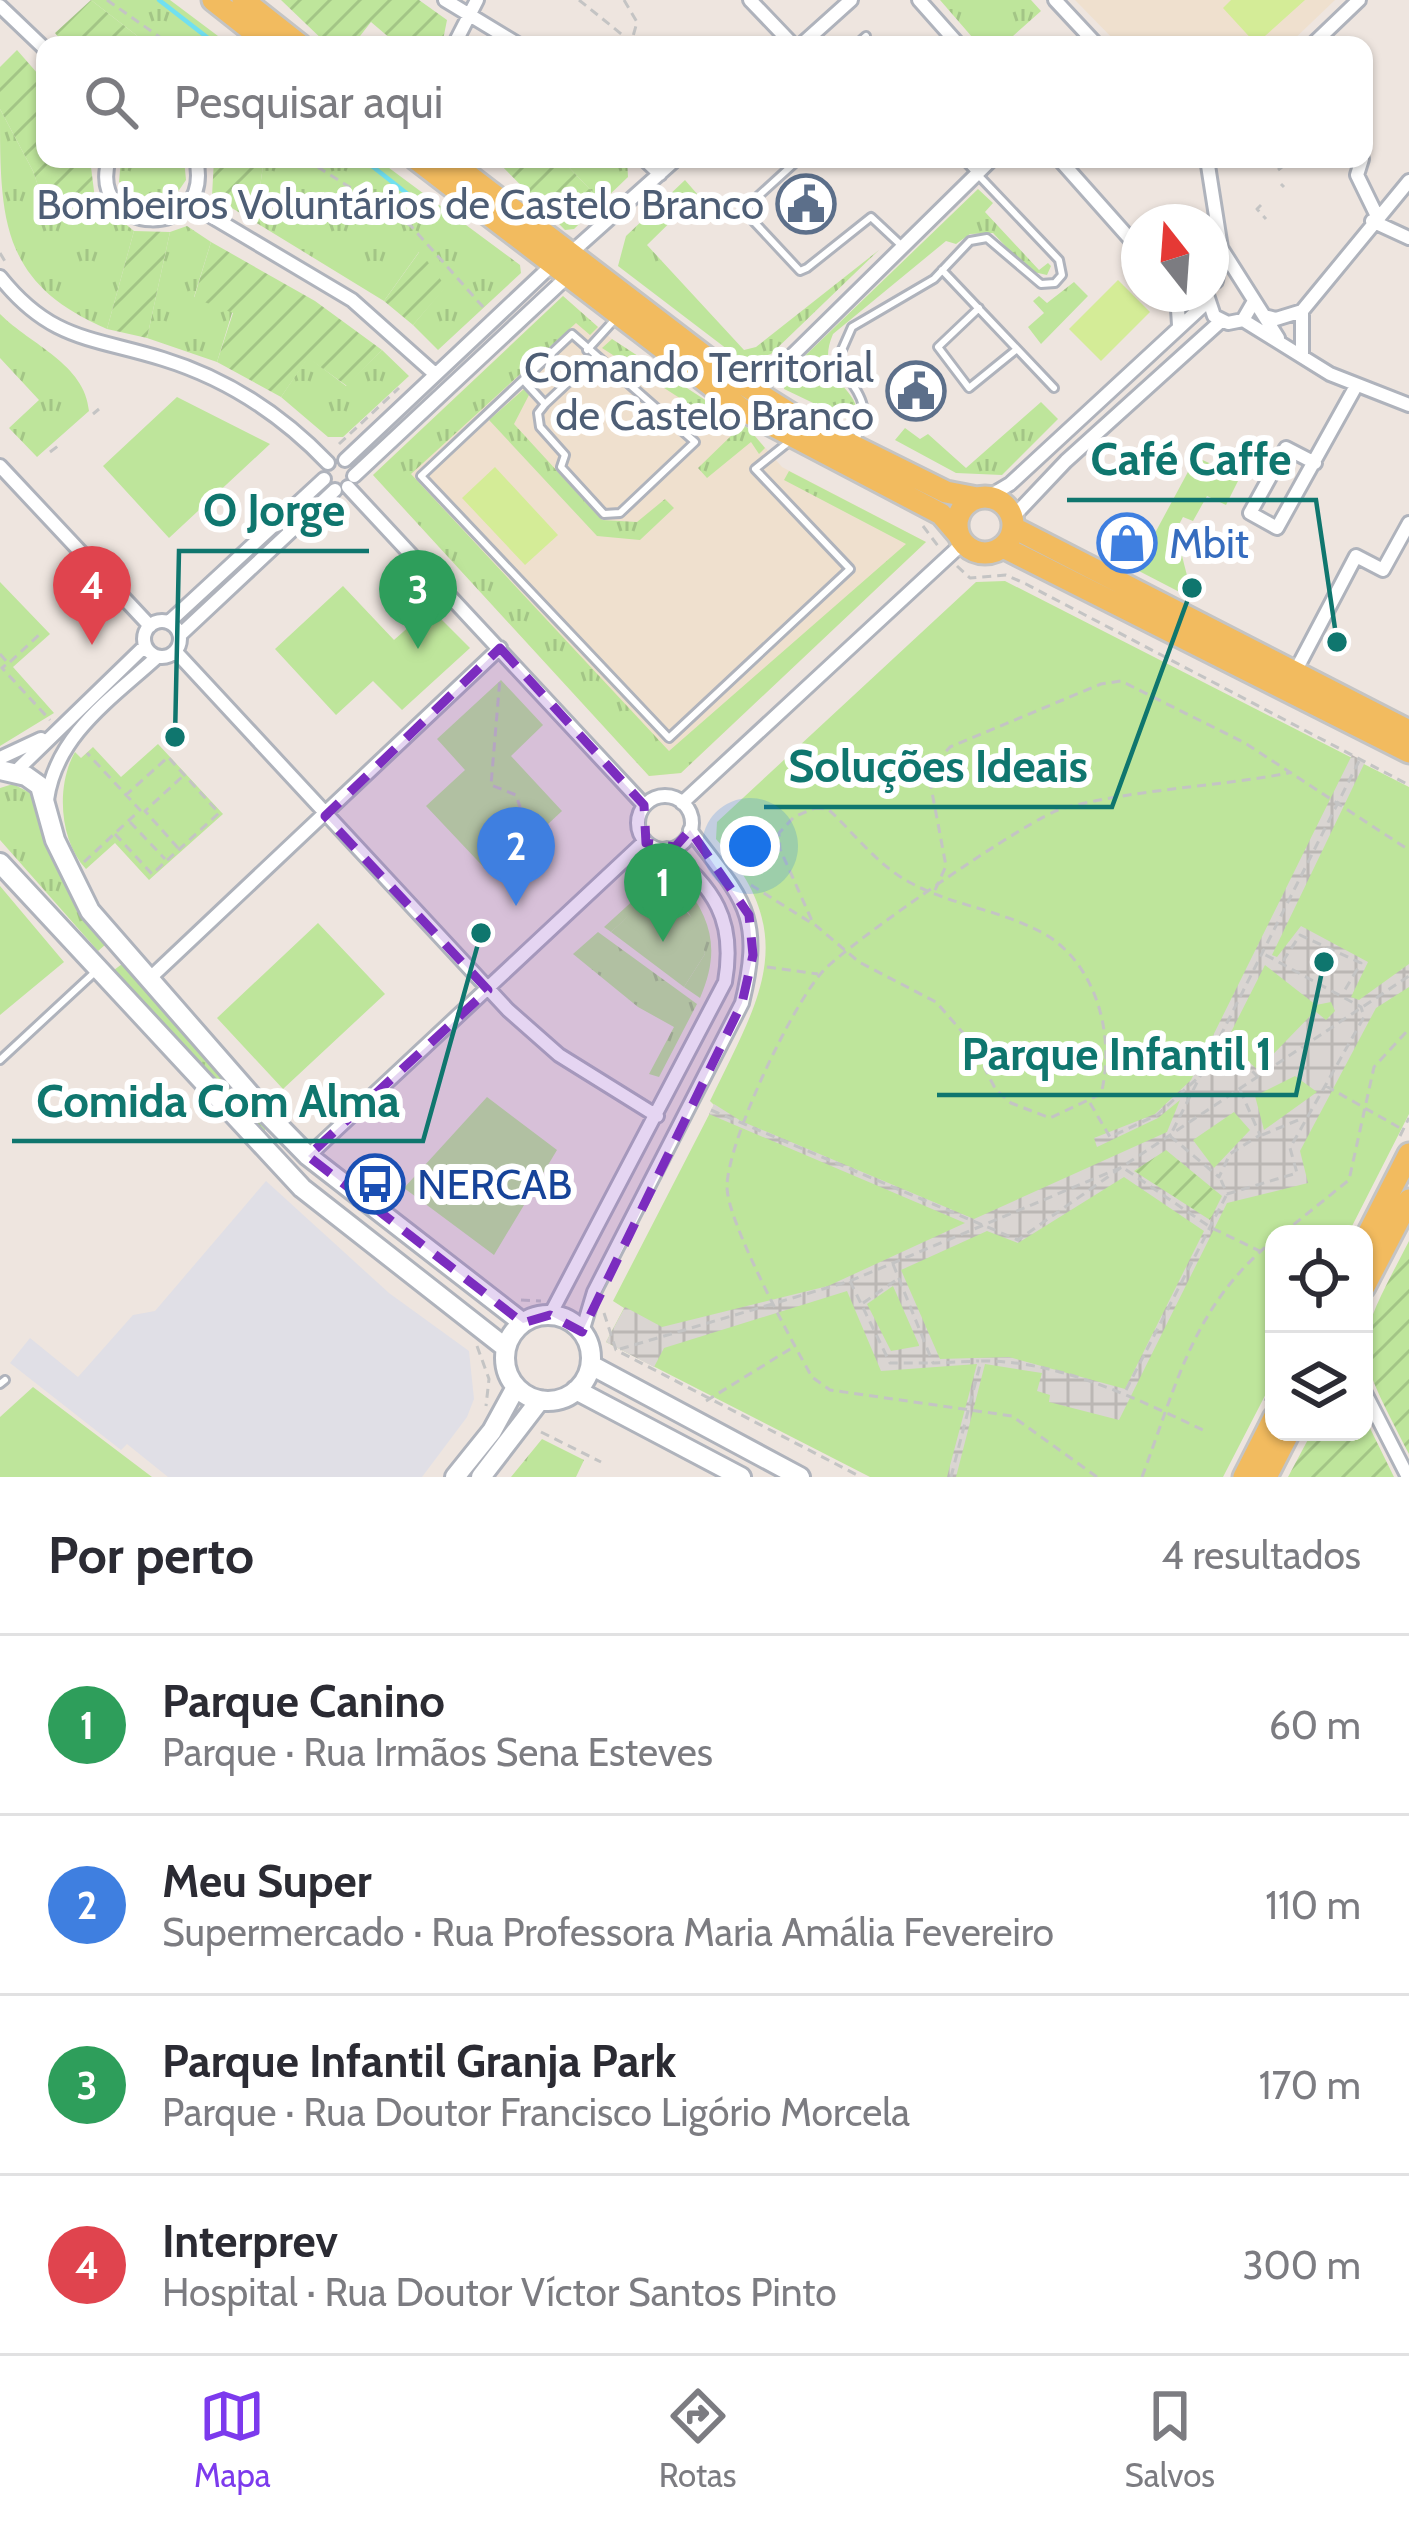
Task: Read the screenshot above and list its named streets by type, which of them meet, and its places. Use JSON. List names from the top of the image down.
{
  "places": {
    "public building": ["Bombeiros Voluntários de Castelo Branco", "Comando Territorial de Castelo Branco"],
    "shop": ["Mbit"],
    "other": [
      "Soluções Ideais",
      "Café Caffe",
      "O Jorge",
      "Comida Com Alma",
      "Parque Infantil 1"
    ],
    "bus stop": ["NERCAB"]
  },
  "north": "top",
  "page": {
    "search": "Pesquisar aqui",
    "pins": [
      "4",
      "3",
      "2",
      "1"
    ],
    "heading": ["Por perto", "4 resultados"],
    "list": [
      {
        "mark": "1",
        "name": "Parque Canino",
        "note": "Parque · Rua Irmãos Sena Esteves",
        "value": "60 m"
      },
      {
        "mark": "2",
        "name": "Meu Super",
        "note": "Supermercado · Rua Professora Maria Amália Fevereiro",
        "value": "110 m"
      },
      {
        "mark": "3",
        "name": "Parque Infantil Granja Park",
        "note": "Parque · Rua Doutor Francisco Ligório Morcela",
        "value": "170 m"
      },
      {
        "mark": "4",
        "name": "Interprev",
        "note": "Hospital · Rua Doutor Víctor Santos Pinto",
        "value": "300 m"
      }
    ],
    "nav": ["Mapa", "Rotas", "Salvos"]
  }
}
